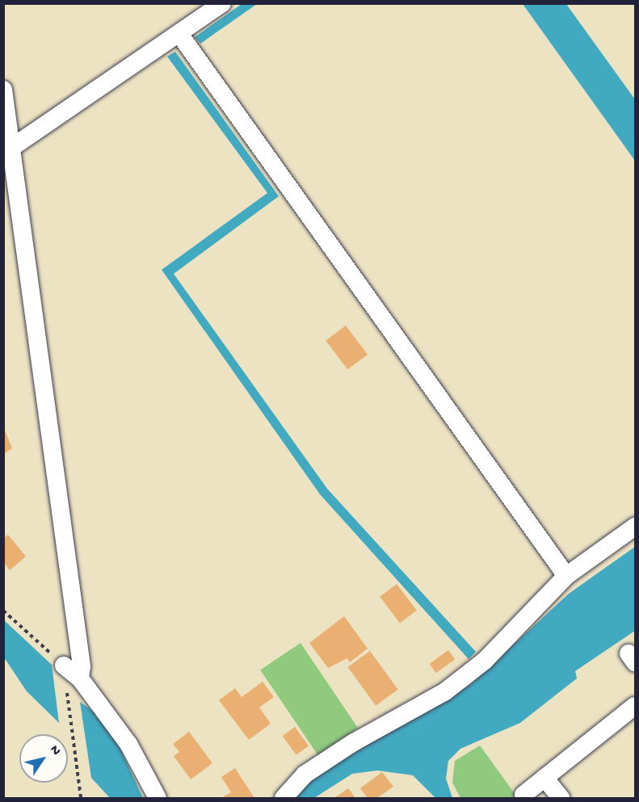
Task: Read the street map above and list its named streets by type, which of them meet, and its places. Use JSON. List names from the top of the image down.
{
  "north": "top right"
}
